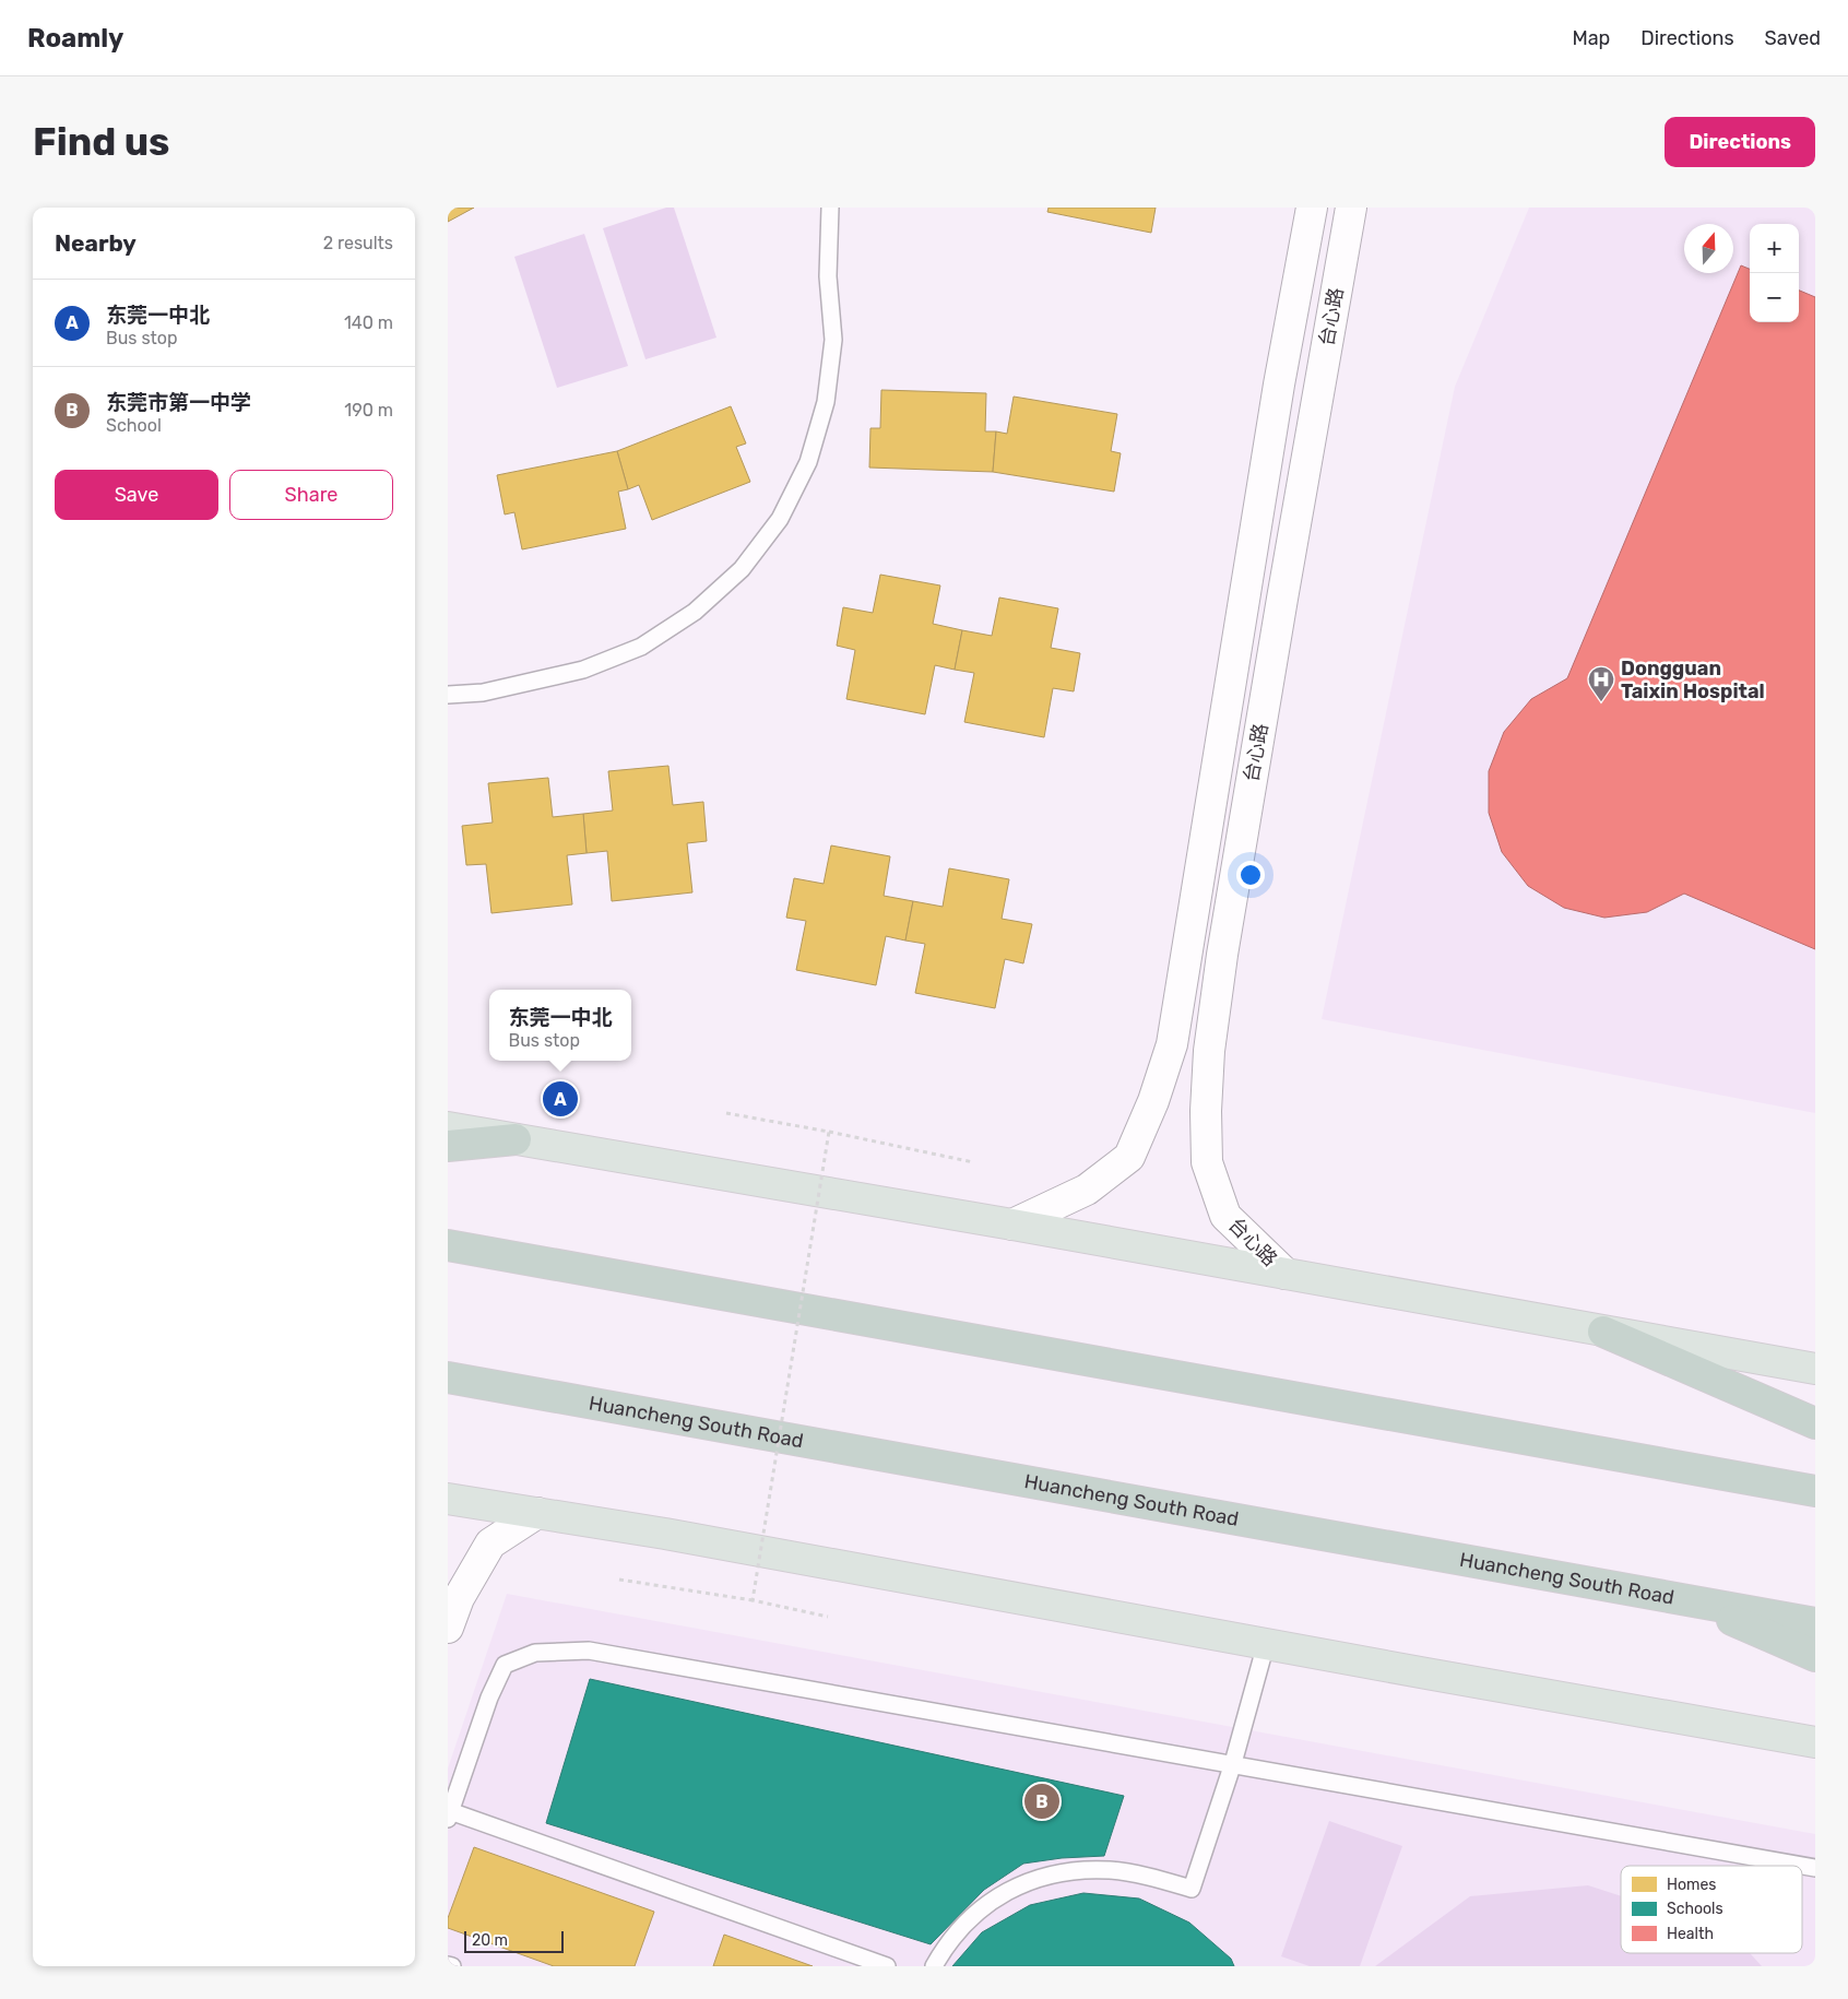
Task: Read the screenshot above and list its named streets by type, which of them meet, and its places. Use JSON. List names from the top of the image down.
{
  "streets": {
    "highway": ["Huancheng South Road"],
    "main road": ["台心路"]
  },
  "places": {
    "hospital": ["Dongguan Taixin Hospital"]
  },
  "legend": ["Homes", "Schools", "Health"],
  "scale_bar": "20 m",
  "north": "top",
  "page": {
    "header": "Roamly",
    "nav": ["Map", "Directions", "Saved"],
    "buttons": [
      "Directions",
      ["Save", "Share"]
    ],
    "title": "Find us",
    "heading": ["Nearby", "2 results"],
    "map_buttons": ["+", "−"],
    "list": [
      {
        "mark": "A",
        "name": "东莞一中北",
        "note": "Bus stop",
        "value": "140 m"
      },
      {
        "mark": "B",
        "name": "东莞市第一中学",
        "note": "School",
        "value": "190 m"
      }
    ],
    "popup": ["东莞一中北", "Bus stop"],
    "pins": ["A", "B"],
    "scale": "20 m"
  }
}
